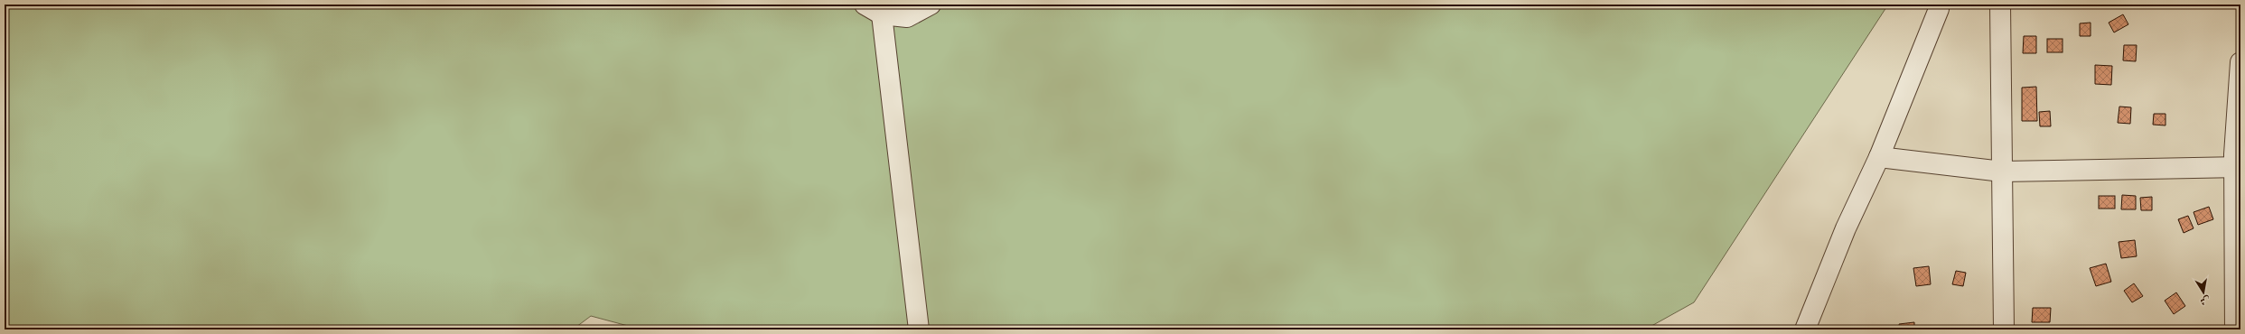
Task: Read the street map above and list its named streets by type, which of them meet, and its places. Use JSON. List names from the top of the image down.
{
  "north": "bottom"
}
